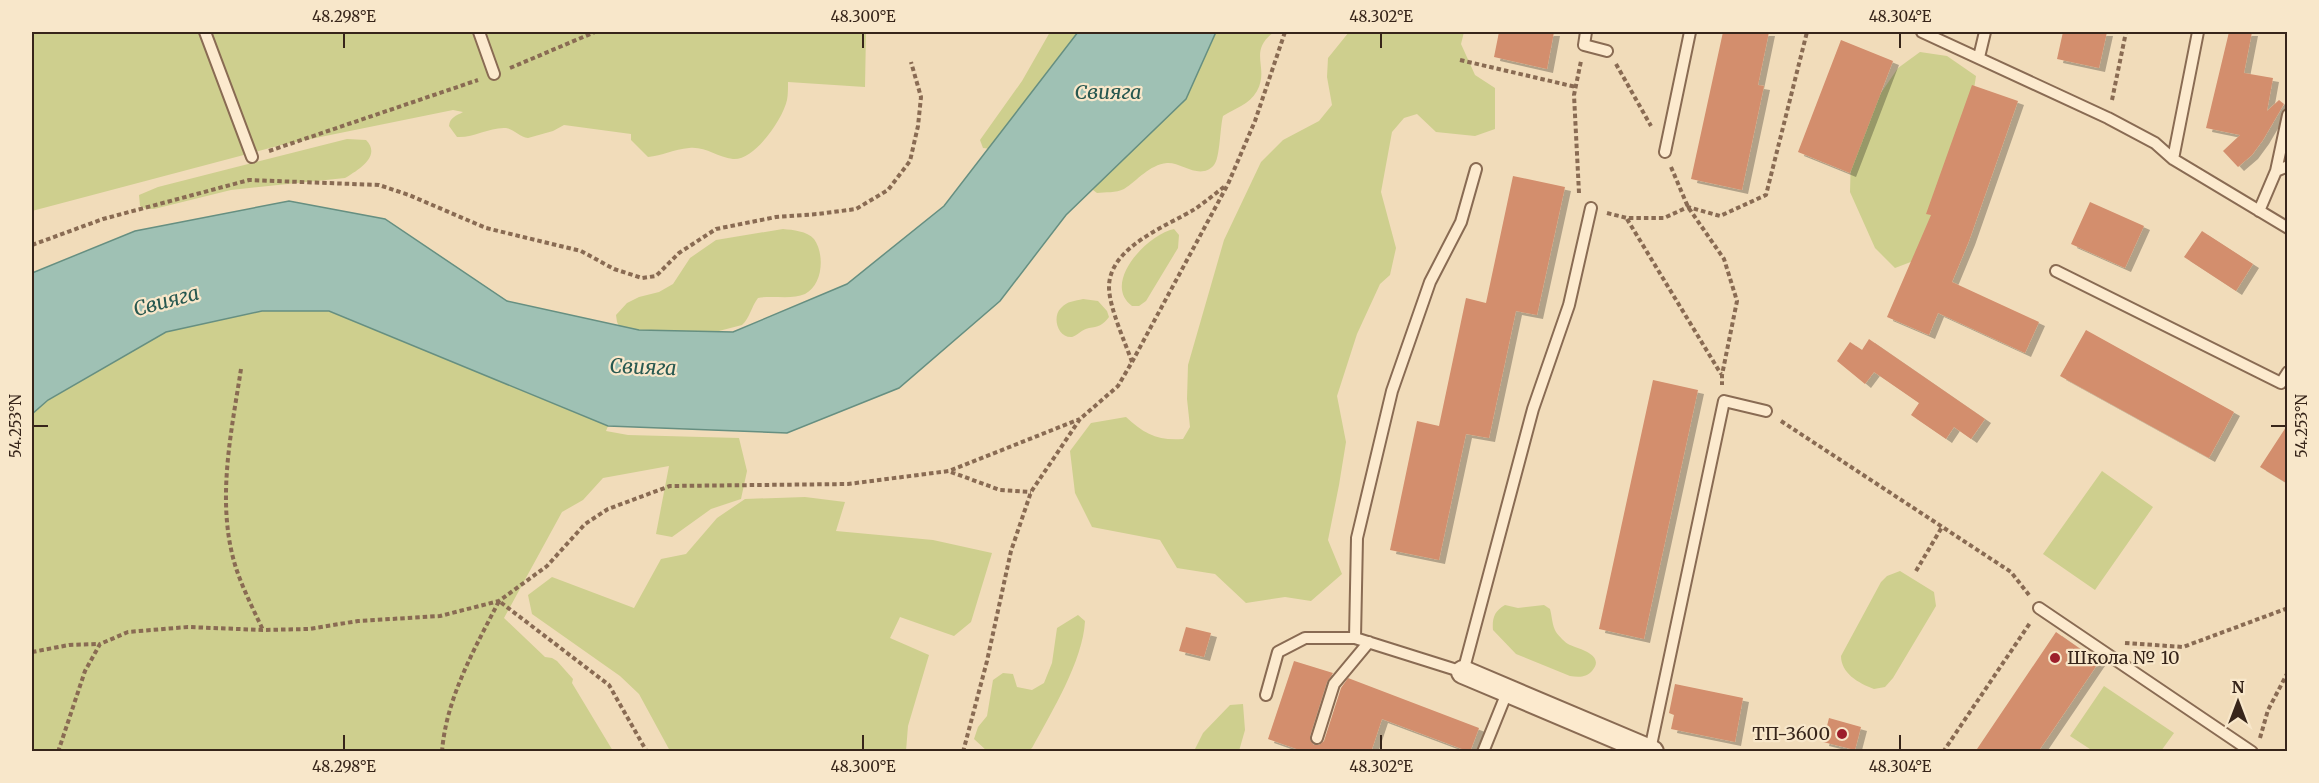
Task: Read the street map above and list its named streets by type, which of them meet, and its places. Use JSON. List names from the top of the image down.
{
  "water": ["Свияга"],
  "places": ["Школа № 10", "ТП-3600"],
  "north": "top",
  "coordinates": [
    "48.298°E",
    "48.300°E",
    "48.302°E",
    "48.304°E",
    "54.253°N"
  ]
}
